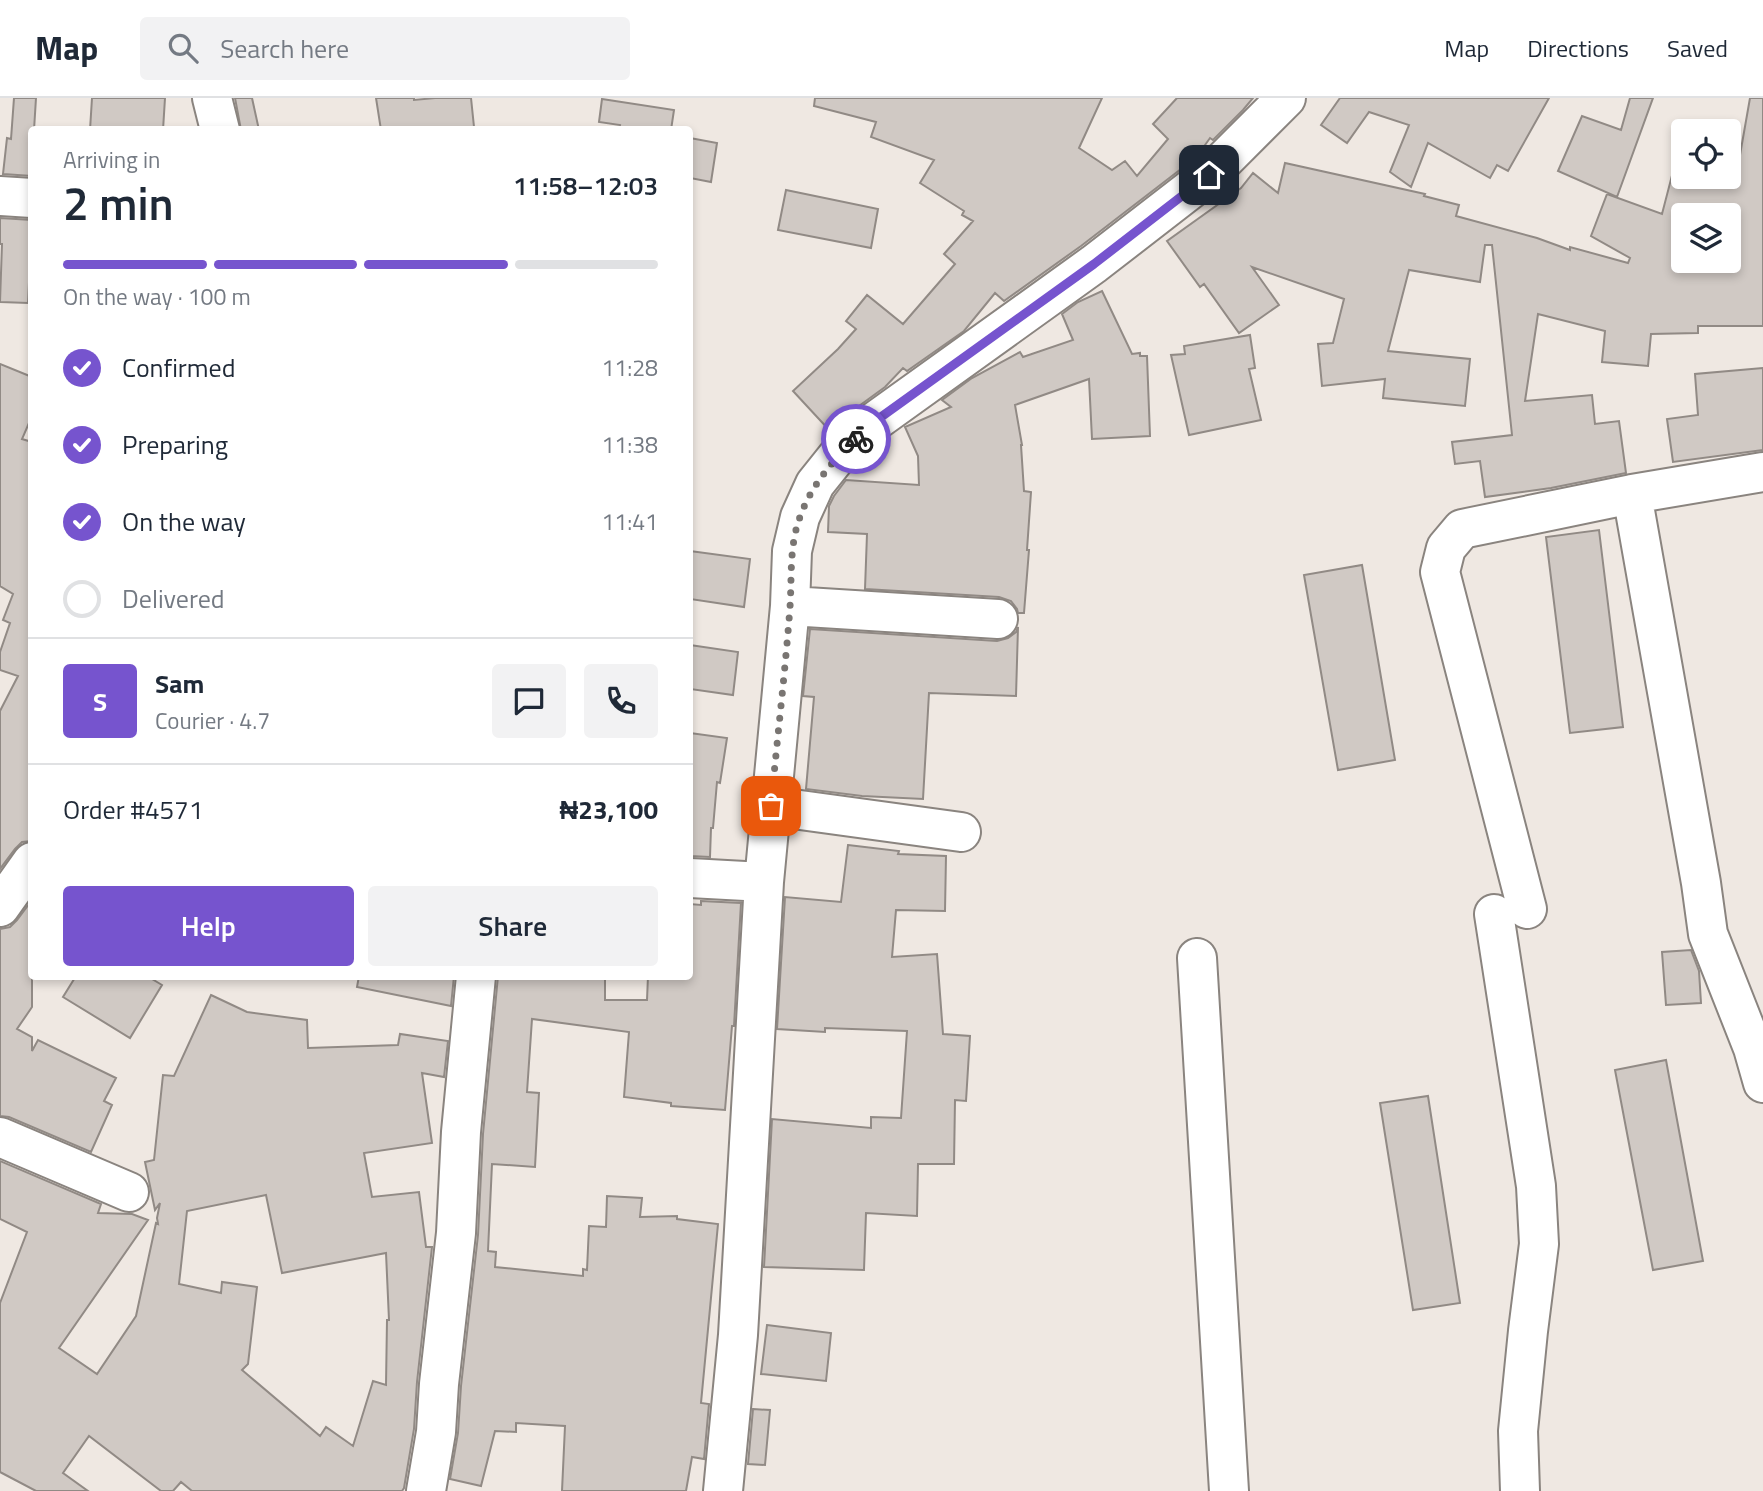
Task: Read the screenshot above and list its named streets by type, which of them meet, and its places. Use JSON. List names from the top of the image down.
{
  "page": {
    "header": "Map",
    "search": "Search here",
    "nav": ["Map", "Directions", "Saved"],
    "heading": ["2 min", "Arriving in", "11:58–12:03"],
    "panel": [
      "Sam",
      "Courier · 4.7",
      "Order #4571",
      "₦23,100"
    ],
    "bar": "On the way · 100 m",
    "list": [
      ["Confirmed", "11:28"],
      ["Preparing", "11:38"],
      ["On the way", "11:41"],
      "Delivered"
    ],
    "round": "S",
    "buttons": ["Help", "Share"]
  }
}
